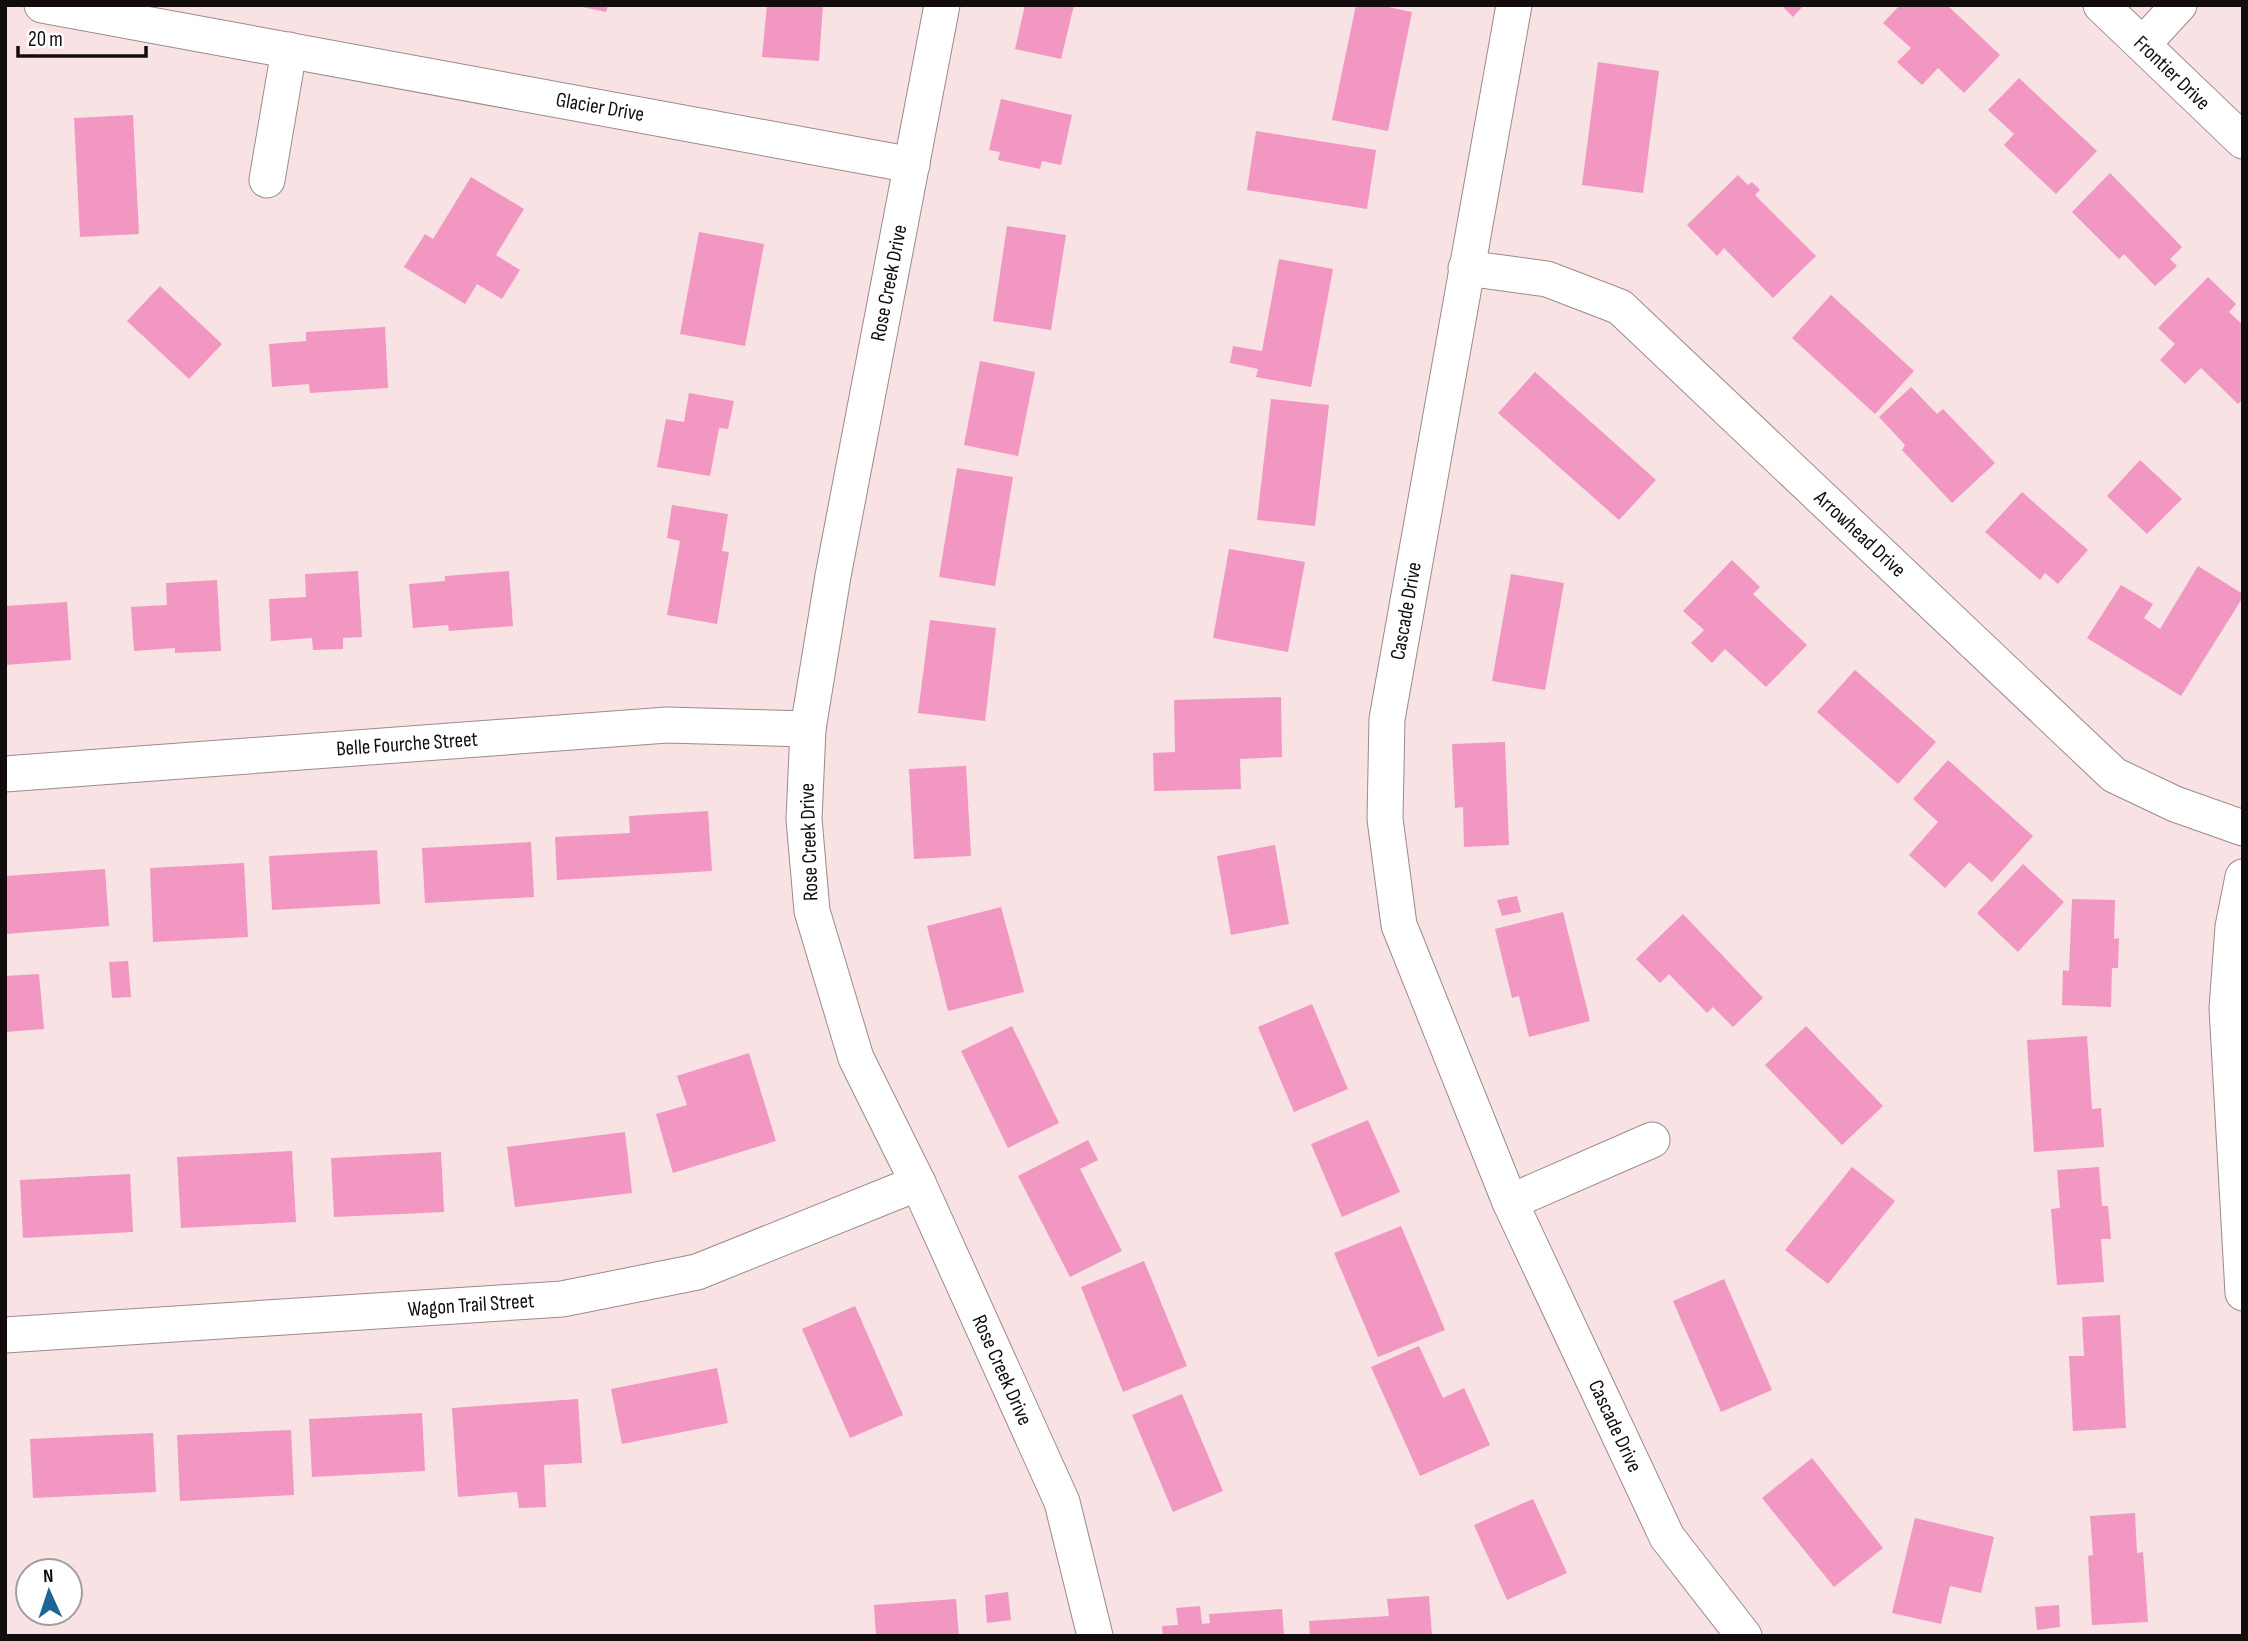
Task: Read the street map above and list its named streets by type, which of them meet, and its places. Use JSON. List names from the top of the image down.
{
  "streets": {
    "street": [
      "Frontier Drive",
      "Glacier Drive",
      "Rose Creek Drive",
      "Arrowhead Drive",
      "Cascade Drive",
      "Belle Fourche Street",
      "Wagon Trail Street"
    ]
  },
  "crossings": [
    ["Glacier Drive", "Rose Creek Drive"],
    ["Rose Creek Drive", "Belle Fourche Street"],
    ["Rose Creek Drive", "Wagon Trail Street"],
    ["Arrowhead Drive", "Cascade Drive"]
  ],
  "scale_bar": "20 m",
  "north": "top"
}
